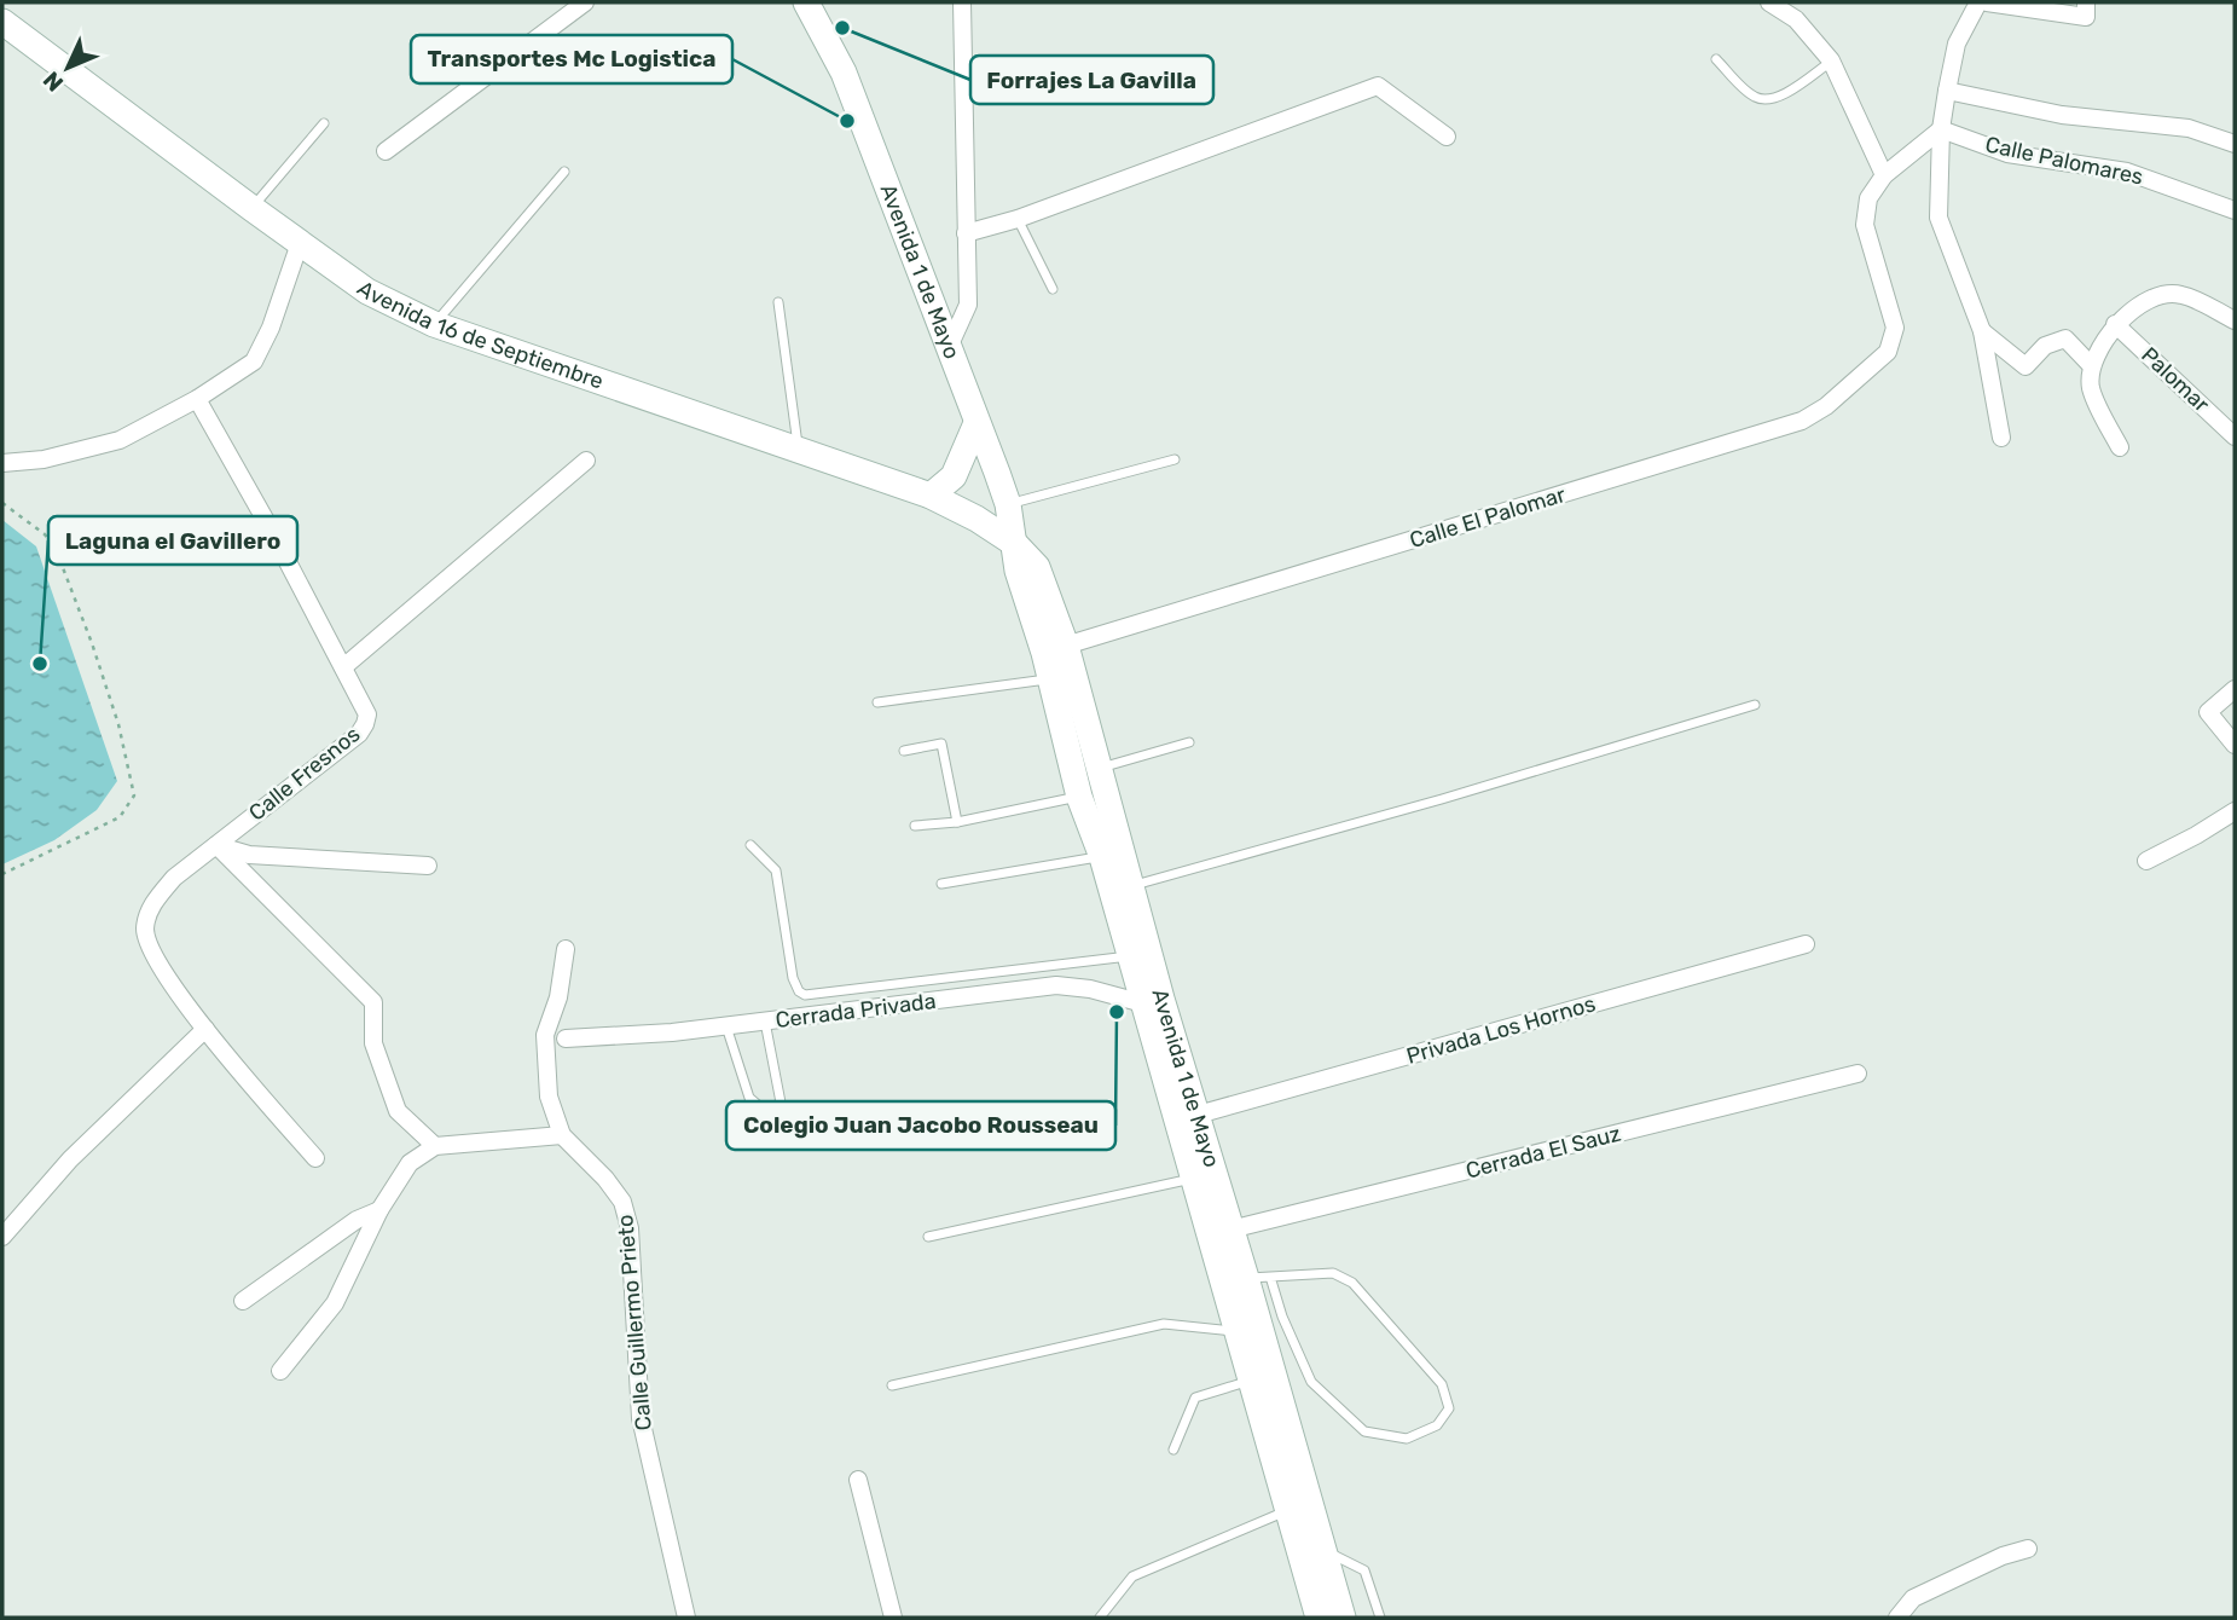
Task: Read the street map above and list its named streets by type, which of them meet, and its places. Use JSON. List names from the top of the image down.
{
  "streets": {
    "main road": ["Avenida 1 de Mayo", "Avenida 16 de Septiembre"],
    "street": [
      "Calle Palomares",
      "Palomar",
      "Calle El Palomar",
      "Calle Fresnos",
      "Cerrada Privada",
      "Privada Los Hornos",
      "Cerrada El Sauz",
      "Calle Guillermo Prieto"
    ]
  },
  "crossings": [
    ["Avenida 1 de Mayo", "Avenida 16 de Septiembre"],
    ["Avenida 1 de Mayo", "Calle El Palomar"],
    ["Avenida 1 de Mayo", "Cerrada Privada"],
    ["Avenida 1 de Mayo", "Privada Los Hornos"],
    ["Avenida 1 de Mayo", "Cerrada El Sauz"]
  ],
  "places": [
    "Forrajes La Gavilla",
    "Transportes Mc Logistica",
    "Laguna el Gavillero",
    "Colegio Juan Jacobo Rousseau"
  ],
  "north": "bottom left"
}
